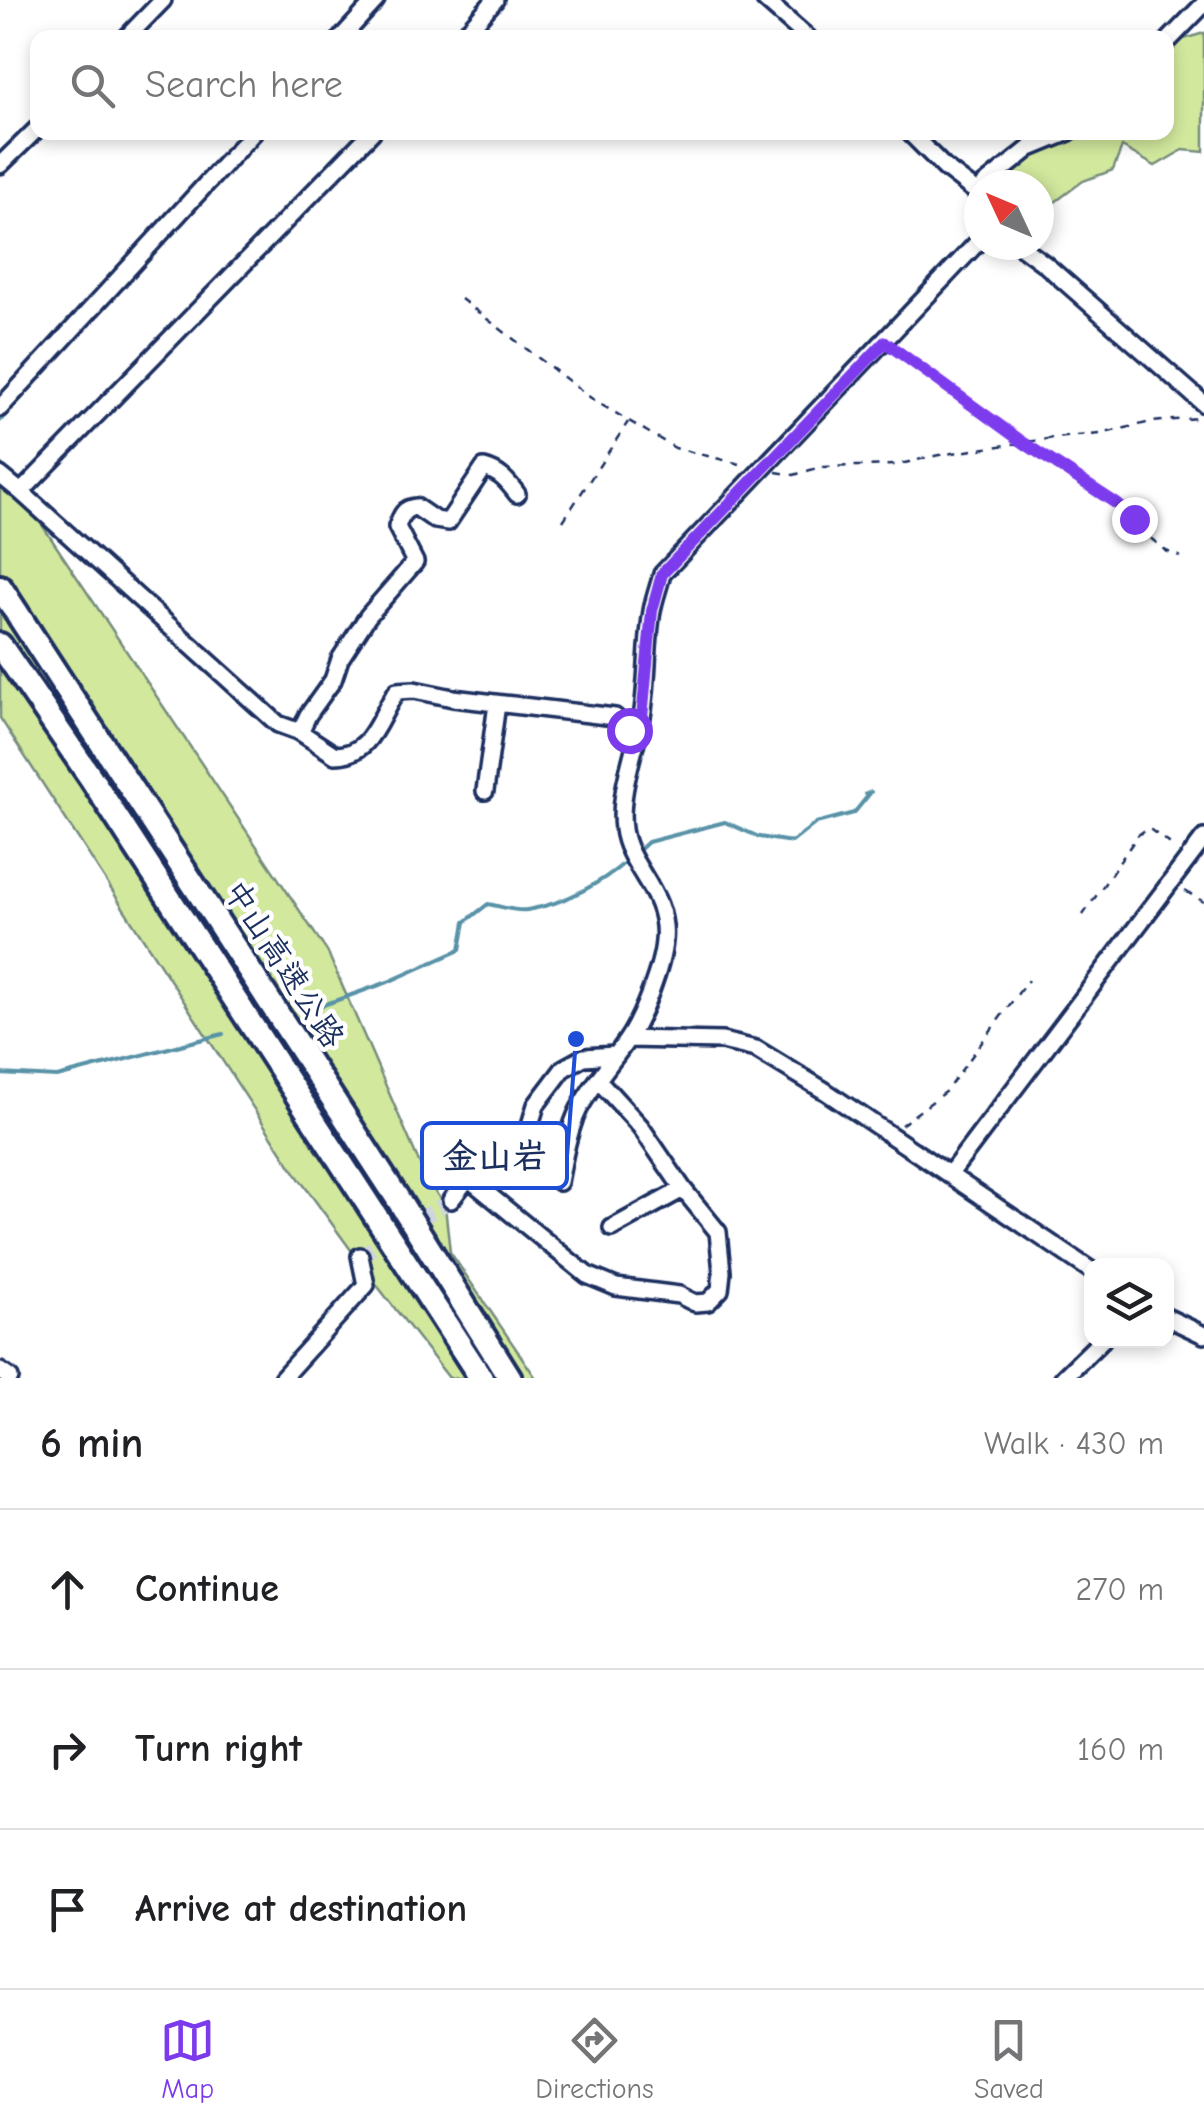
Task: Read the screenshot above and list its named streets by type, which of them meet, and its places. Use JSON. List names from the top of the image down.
{
  "streets": {
    "highway": ["中山高速公路"]
  },
  "places": ["金山岩"],
  "north": "top left",
  "page": {
    "search": "Search here",
    "heading": ["6 min", "Walk · 430 m"],
    "list": [
      ["Continue", "270 m"],
      ["Turn right", "160 m"],
      "Arrive at destination"
    ],
    "nav": ["Map", "Directions", "Saved"]
  }
}
